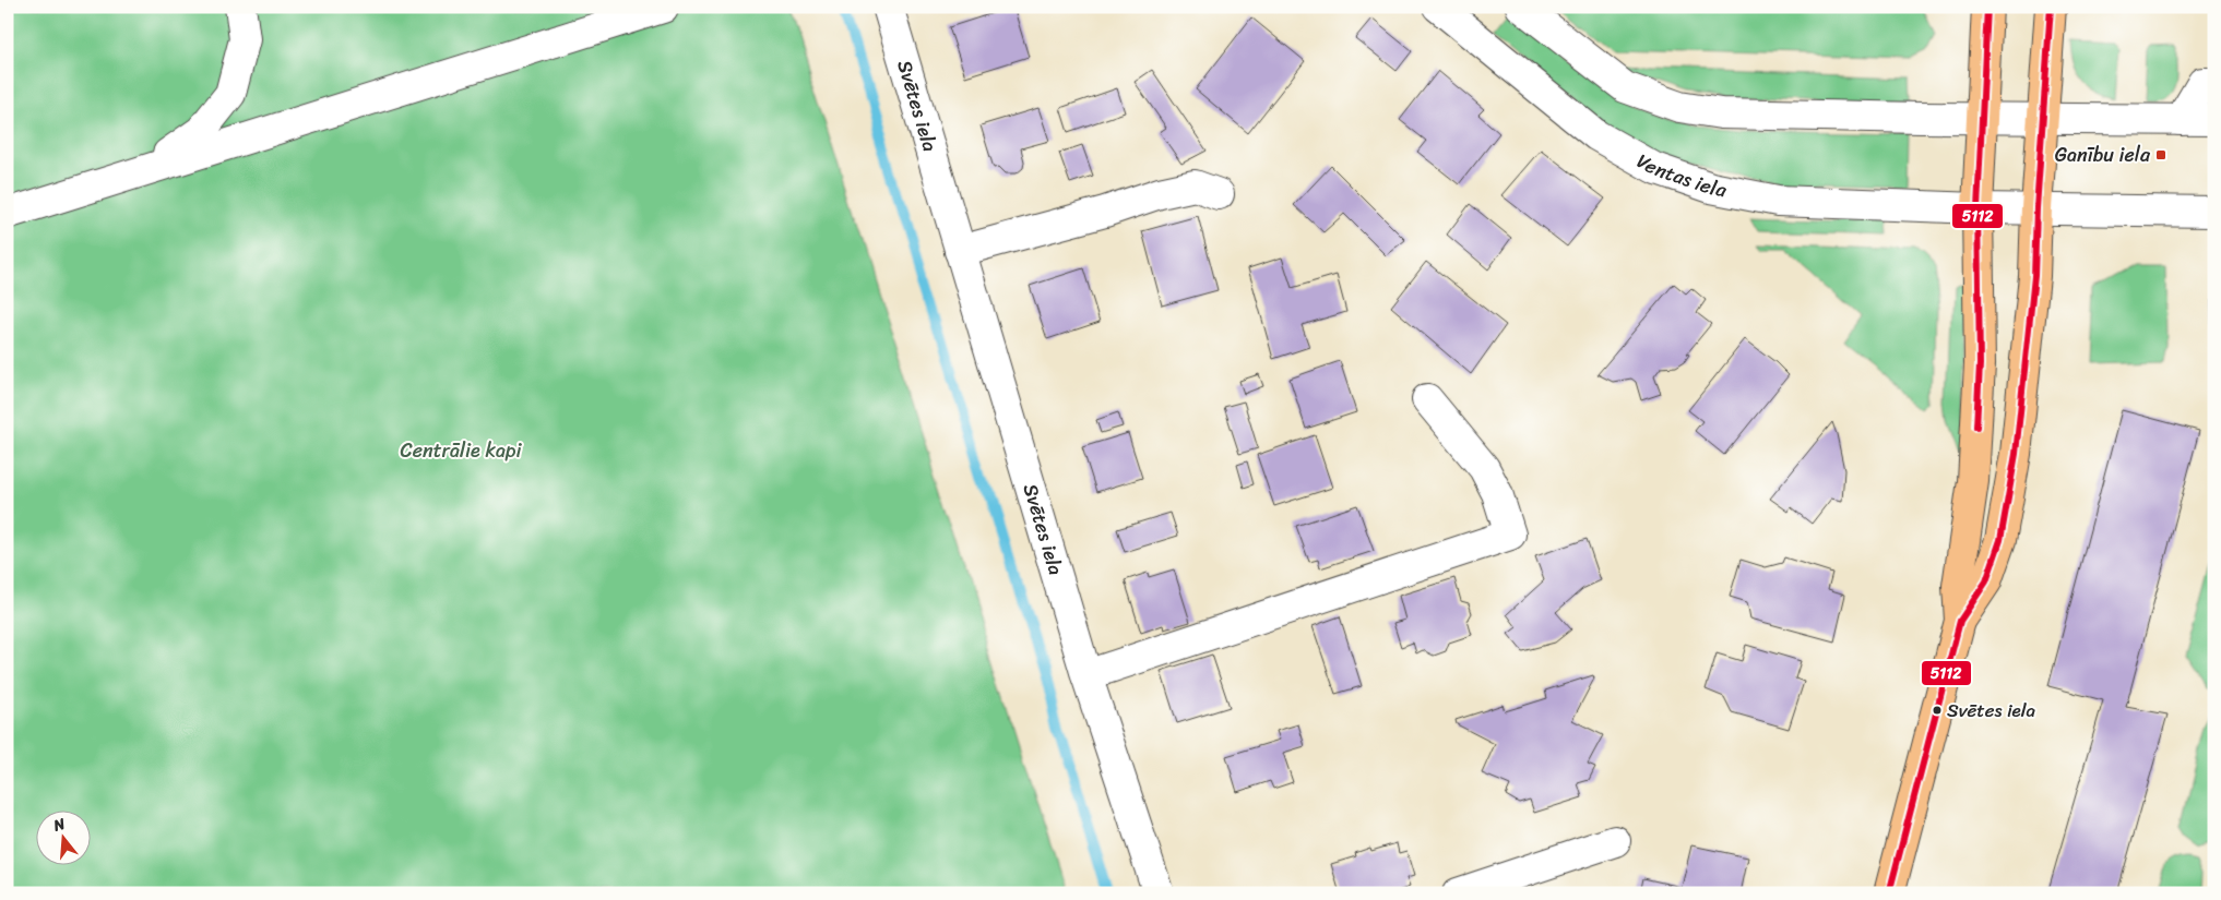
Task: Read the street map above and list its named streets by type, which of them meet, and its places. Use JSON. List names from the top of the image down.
{
  "streets": {
    "street": ["Svētes iela", "Ventas iela"]
  },
  "parks": ["Centrālie kapi"],
  "places": {
    "transit": ["Ganību iela"],
    "other": ["Svētes iela"]
  },
  "lines": ["transit line 5112"],
  "north": "top"
}
